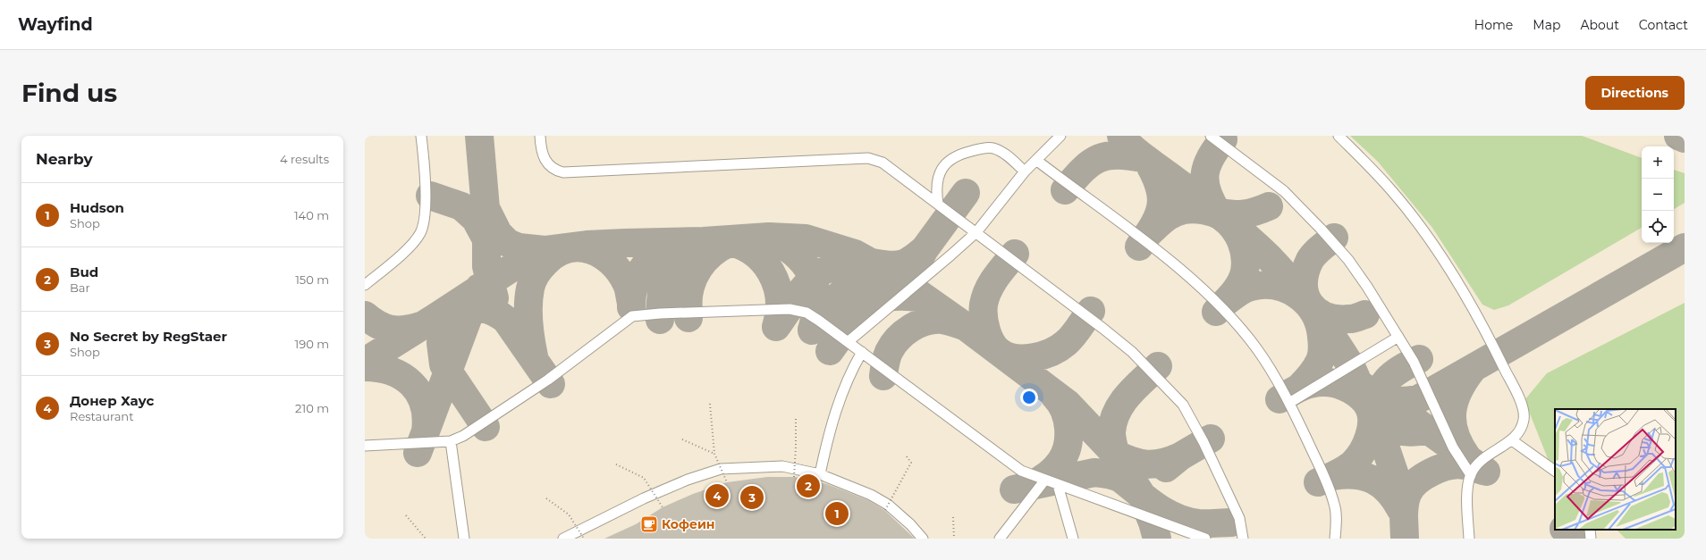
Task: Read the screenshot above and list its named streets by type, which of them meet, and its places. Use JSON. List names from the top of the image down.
{
  "places": {
    "cafe": ["Кофеин"]
  },
  "page": {
    "header": "Wayfind",
    "nav": [
      "Home",
      "Map",
      "About",
      "Contact"
    ],
    "buttons": "Directions",
    "title": "Find us",
    "heading": ["Nearby", "4 results"],
    "map_buttons": ["+", "−"],
    "list": [
      {
        "mark": "1",
        "name": "Hudson",
        "note": "Shop",
        "value": "140 m"
      },
      {
        "mark": "2",
        "name": "Bud",
        "note": "Bar",
        "value": "150 m"
      },
      {
        "mark": "3",
        "name": "No Secret by RegStaer",
        "note": "Shop",
        "value": "190 m"
      },
      {
        "mark": "4",
        "name": "Донер Хаус",
        "note": "Restaurant",
        "value": "210 m"
      }
    ],
    "pins": [
      "2",
      "4",
      "3",
      "1"
    ]
  }
}
